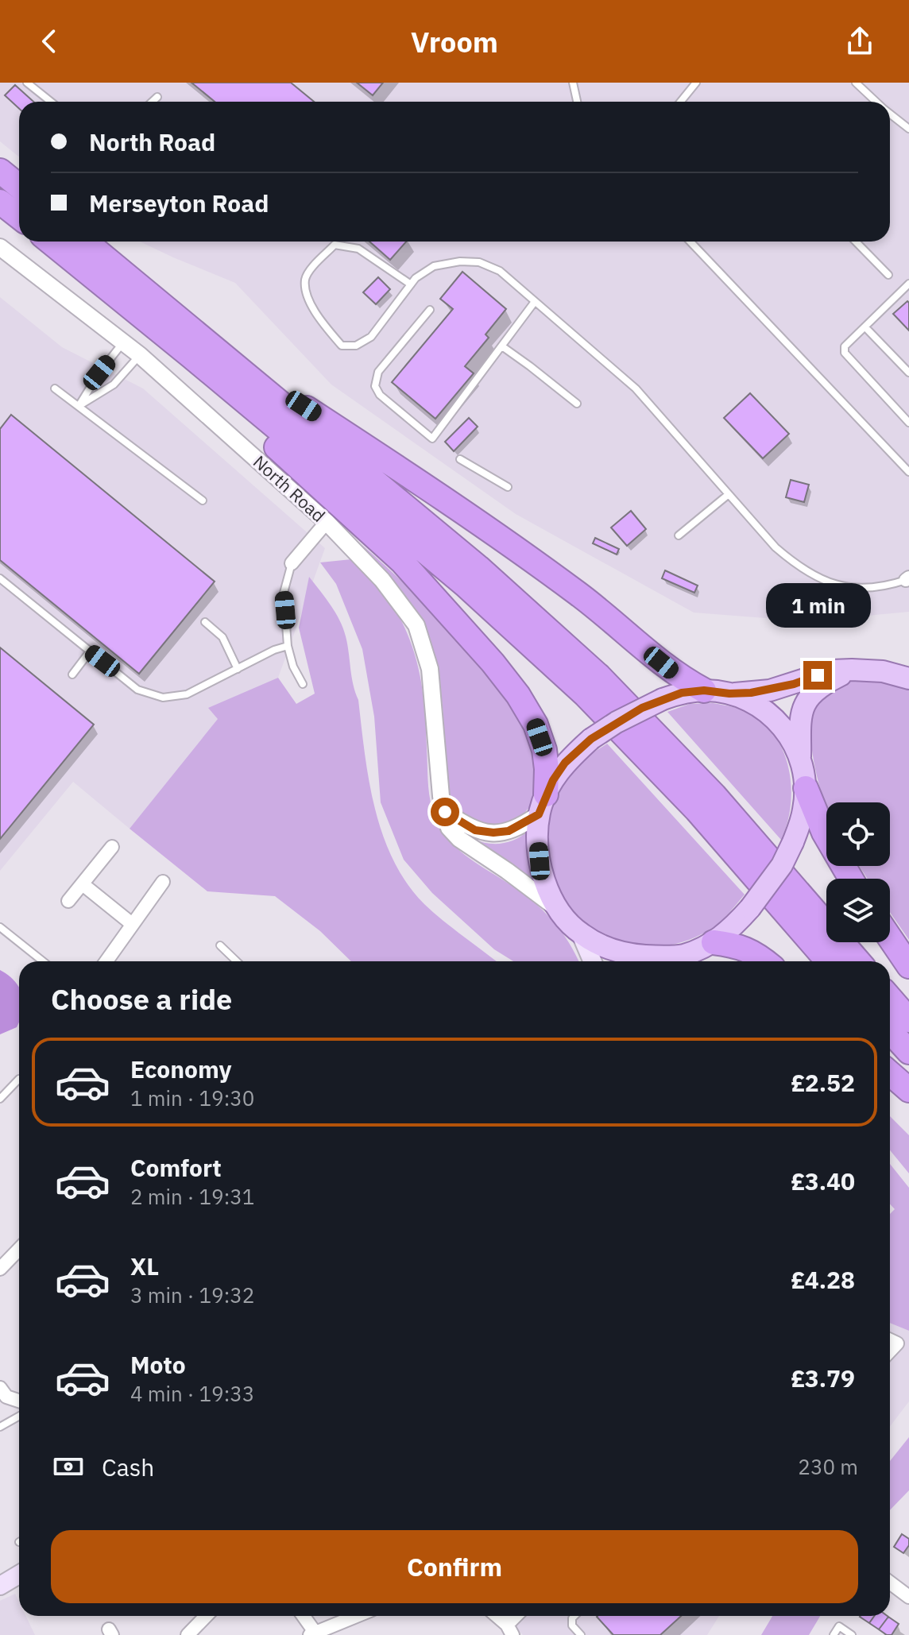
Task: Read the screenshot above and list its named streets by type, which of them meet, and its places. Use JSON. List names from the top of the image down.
{
  "streets": {
    "street": ["North Road"]
  },
  "page": {
    "header": "Vroom",
    "banner": ["North Road", "Merseyton Road"],
    "bubble": "1 min",
    "heading": "Choose a ride",
    "list": [
      {
        "name": "Economy",
        "note": "1 min · 19:30",
        "value": "£2.52"
      },
      {
        "name": "Comfort",
        "note": "2 min · 19:31",
        "value": "£3.40"
      },
      {
        "name": "XL",
        "note": "3 min · 19:32",
        "value": "£4.28"
      },
      {
        "name": "Moto",
        "note": "4 min · 19:33",
        "value": "£3.79"
      }
    ],
    "pay": ["Cash", "230 m"],
    "buttons": "Confirm"
  }
}
